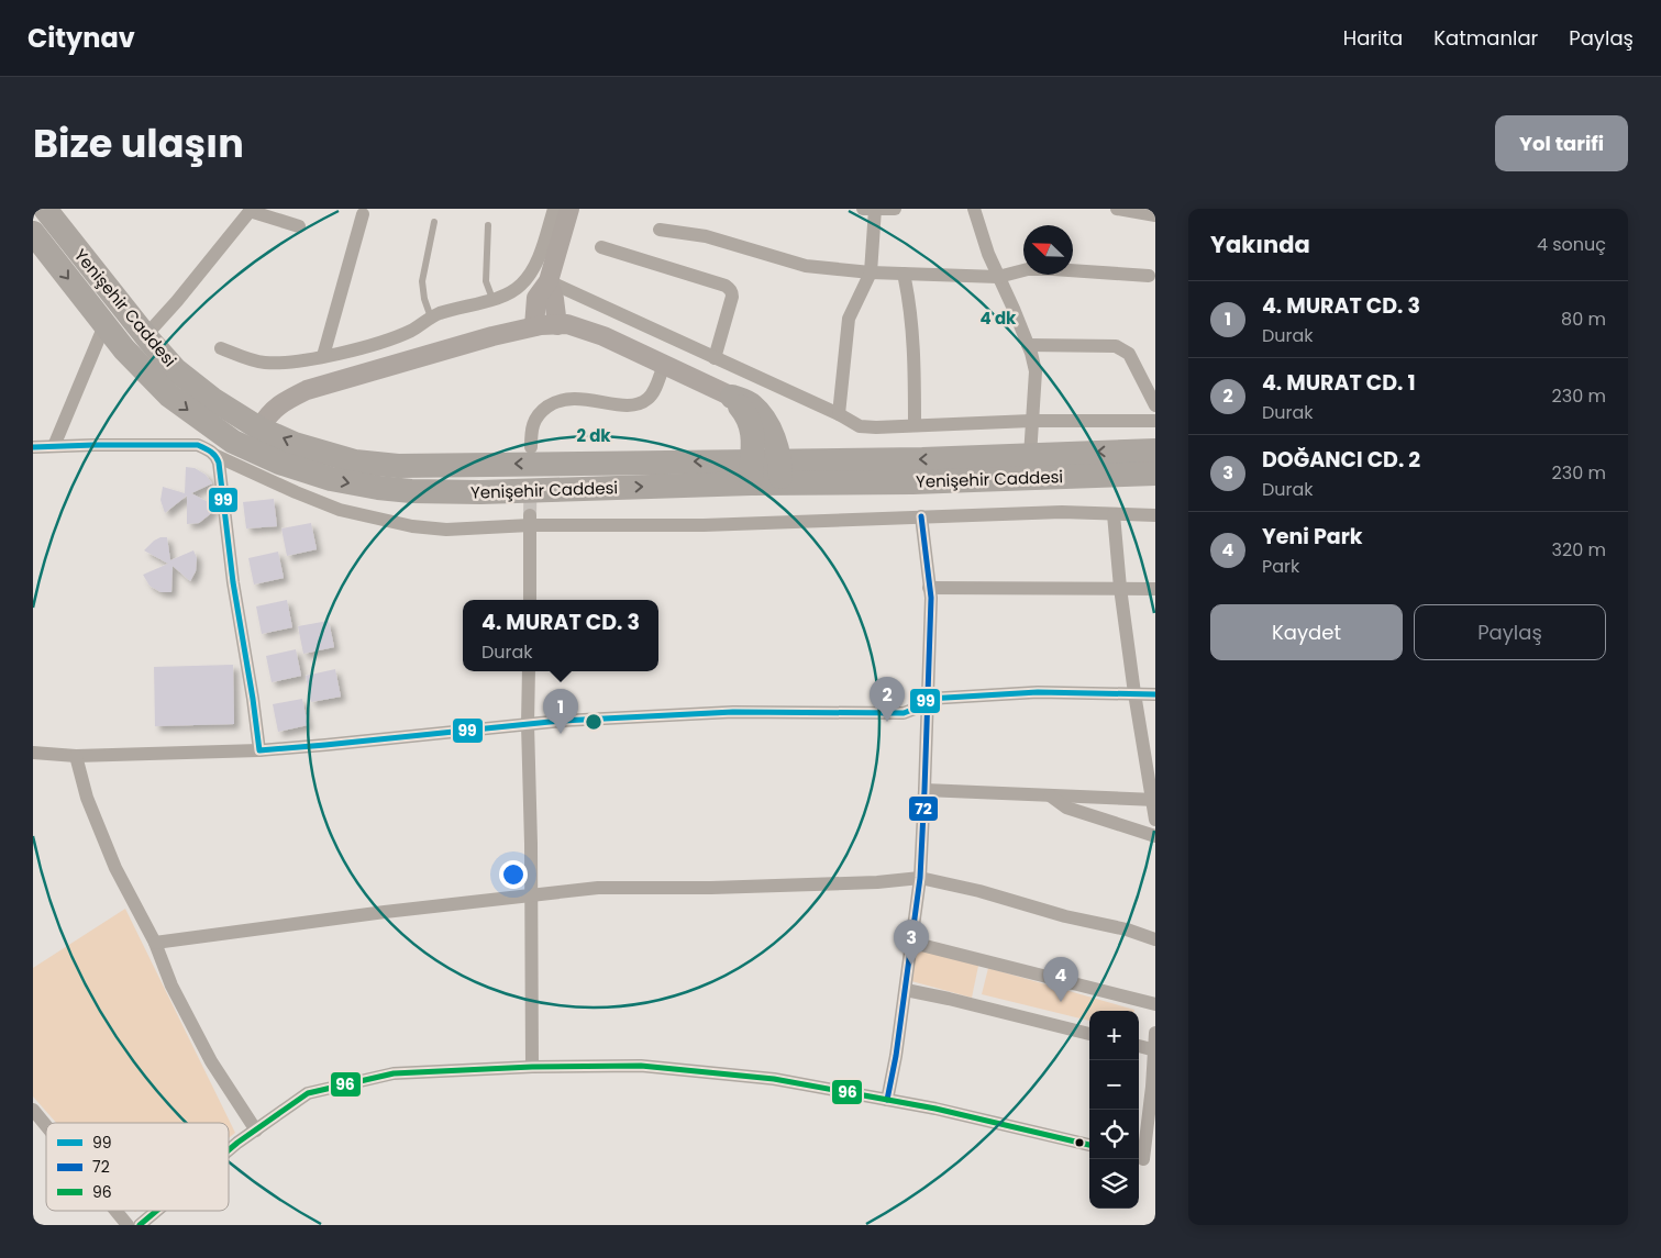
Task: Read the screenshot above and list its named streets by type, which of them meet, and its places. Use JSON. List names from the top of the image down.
{
  "streets": {
    "highway": ["Yenişehir Caddesi"]
  },
  "lines": ["transit line 99", "transit line 72", "transit line 96"],
  "legend": ["99", "72", "96"],
  "north": "top left",
  "page": {
    "header": "Citynav",
    "nav": ["Harita", "Katmanlar", "Paylaş"],
    "title": "Bize ulaşın",
    "buttons": [
      "Yol tarifi",
      ["Kaydet", "Paylaş"]
    ],
    "heading": ["Yakında", "4 sonuç"],
    "list": [
      {
        "mark": "1",
        "name": "4. MURAT CD. 3",
        "note": "Durak",
        "value": "80 m"
      },
      {
        "mark": "2",
        "name": "4. MURAT CD. 1",
        "note": "Durak",
        "value": "230 m"
      },
      {
        "mark": "3",
        "name": "DOĞANCI CD. 2",
        "note": "Durak",
        "value": "230 m"
      },
      {
        "mark": "4",
        "name": "Yeni Park",
        "note": "Park",
        "value": "320 m"
      }
    ],
    "popup": ["4. MURAT CD. 3", "Durak"],
    "pins": [
      "2",
      "1",
      "3",
      "4"
    ],
    "map_buttons": ["+", "−"]
  },
  "rings": ["4 dk", "2 dk"]
}
